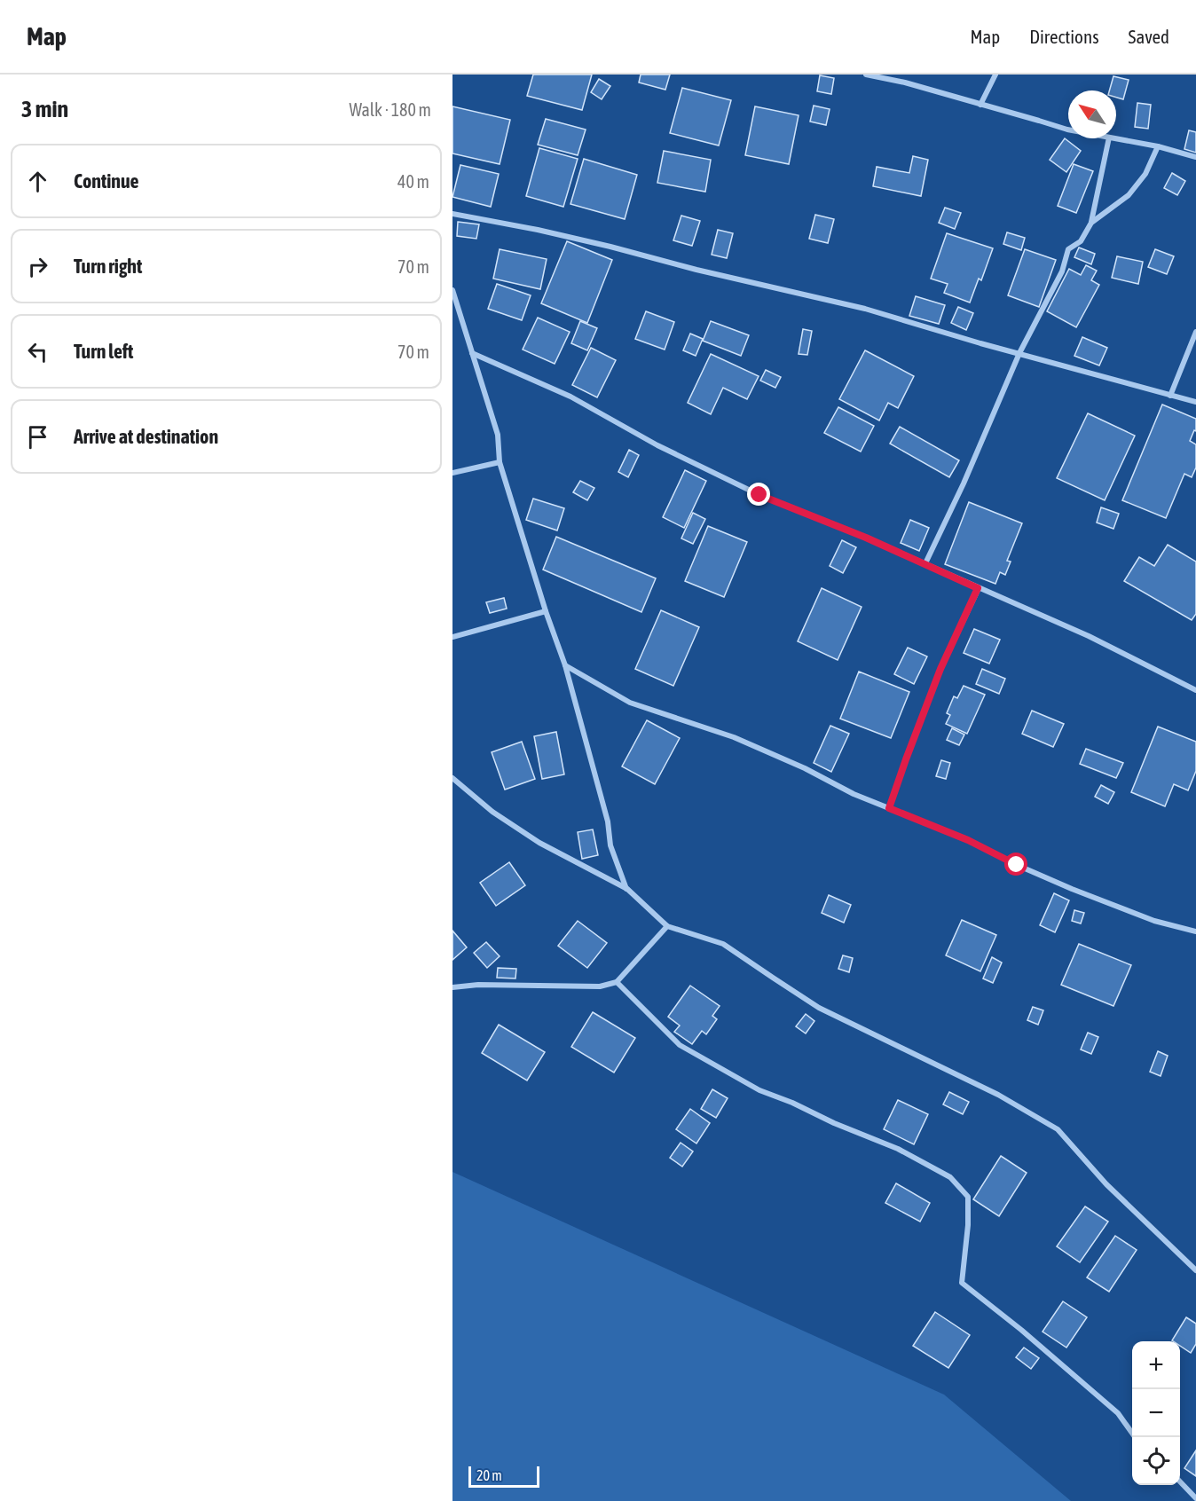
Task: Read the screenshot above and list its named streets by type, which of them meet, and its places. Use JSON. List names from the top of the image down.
{
  "scale_bar": "20 m",
  "north": "top left",
  "page": {
    "header": "Map",
    "nav": ["Map", "Directions", "Saved"],
    "heading": ["3 min", "Walk · 180 m"],
    "list": [
      ["Continue", "40 m"],
      ["Turn right", "70 m"],
      ["Turn left", "70 m"],
      "Arrive at destination"
    ],
    "map_buttons": ["+", "−"],
    "scale": "20 m"
  }
}
